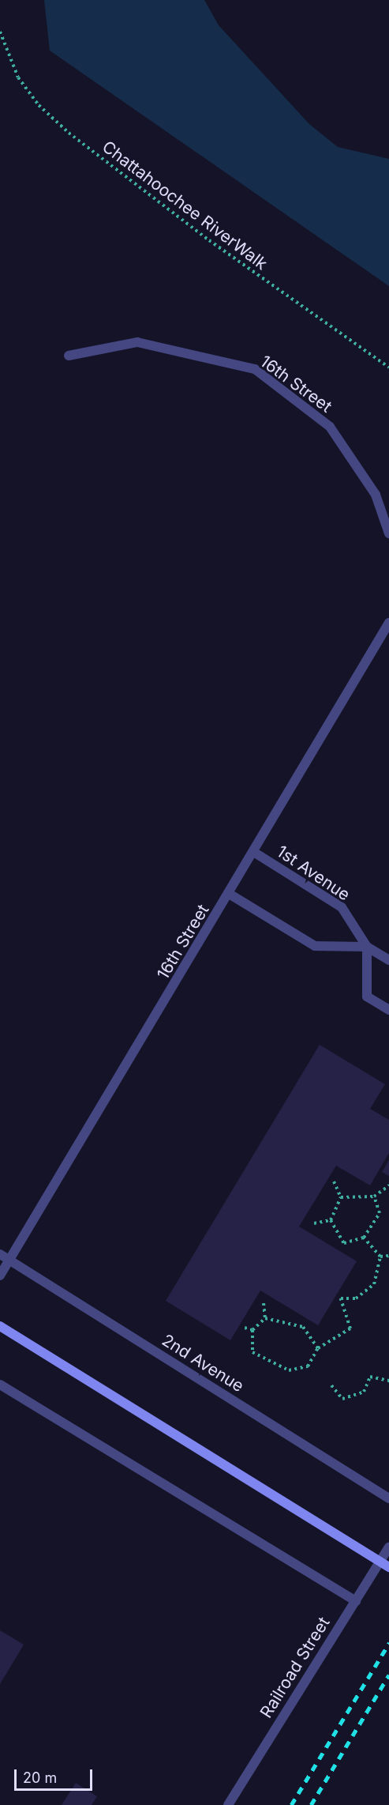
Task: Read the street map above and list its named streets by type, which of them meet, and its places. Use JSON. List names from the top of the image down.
{
  "streets": {
    "street": [
      "16th Street",
      "1st Avenue",
      "2nd Avenue",
      "Railroad Street"
    ],
    "path": ["Chattahoochee RiverWalk"]
  },
  "crossings": [
    ["16th Street", "1st Avenue"],
    ["16th Street", "2nd Avenue"]
  ],
  "scale_bar": "20 m"
}
